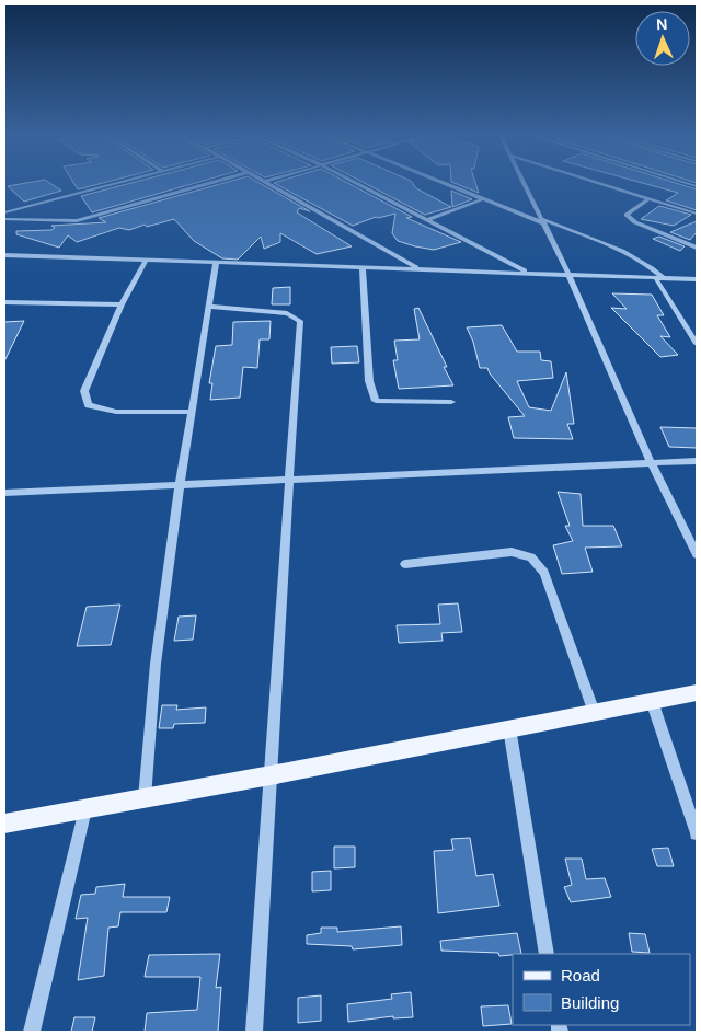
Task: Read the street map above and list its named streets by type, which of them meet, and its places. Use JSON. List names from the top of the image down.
{
  "legend": ["Road", "Building"],
  "north": "top"
}
